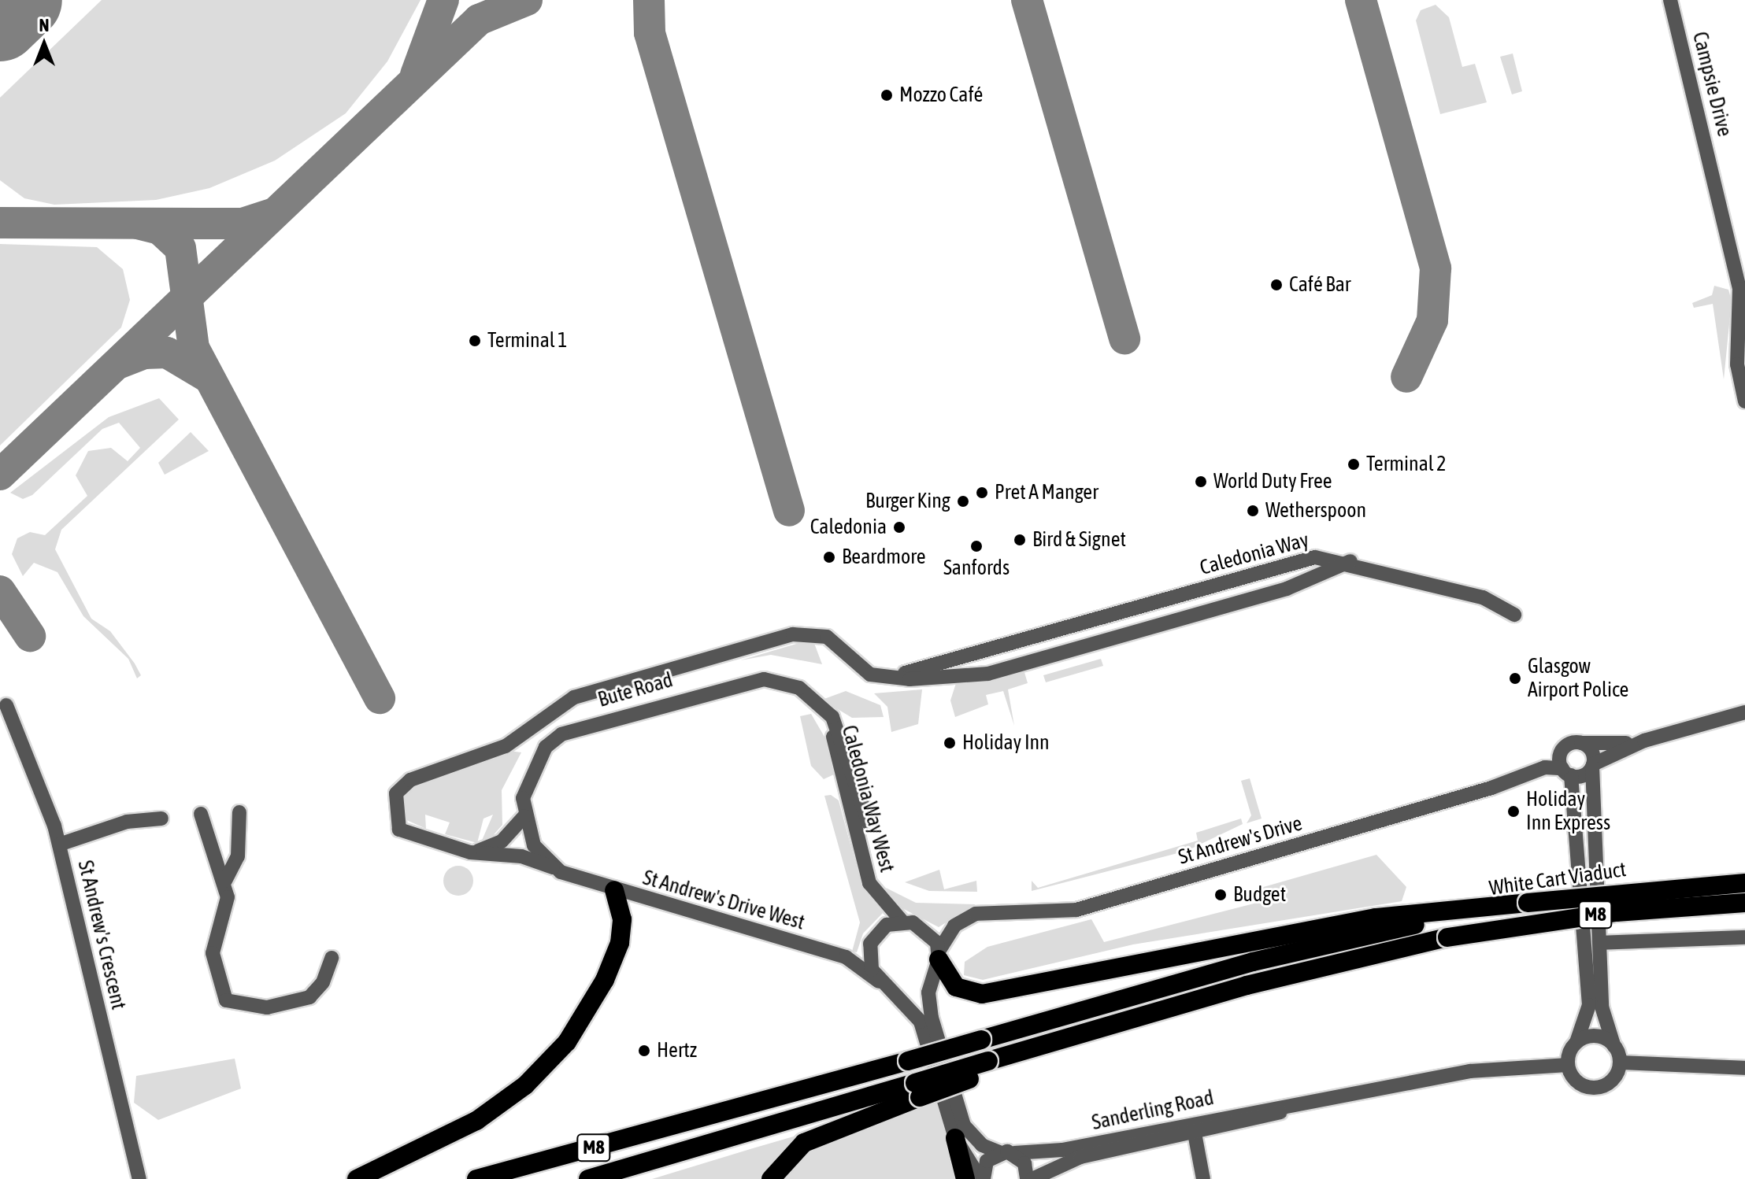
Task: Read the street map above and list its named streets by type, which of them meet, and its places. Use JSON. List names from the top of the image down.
{
  "streets": {
    "highway": ["White Cart Viaduct", "M8"],
    "street": [
      "Campsie Drive",
      "Caledonia Way",
      "Bute Road",
      "Caledonia Way West",
      "St Andrew's Drive",
      "St Andrew's Drive West",
      "St Andrew's Crescent",
      "Sanderling Road"
    ]
  },
  "crossings": [
    ["Caledonia Way", "St Andrew's Drive West"],
    ["Bute Road", "Caledonia Way West"],
    ["White Cart Viaduct", "M8"]
  ],
  "places": [
    "Mozzo Café",
    "Café Bar",
    "Terminal 1",
    "Terminal 2",
    "World Duty Free",
    "Pret A Manger",
    "Burger King",
    "Wetherspoon",
    "Caledonia",
    "Bird & Signet",
    "Sanfords",
    "Beardmore",
    "Glasgow Airport Police",
    "Holiday Inn",
    "Holiday Inn Express",
    "Budget",
    "Hertz"
  ],
  "north": "top"
}
